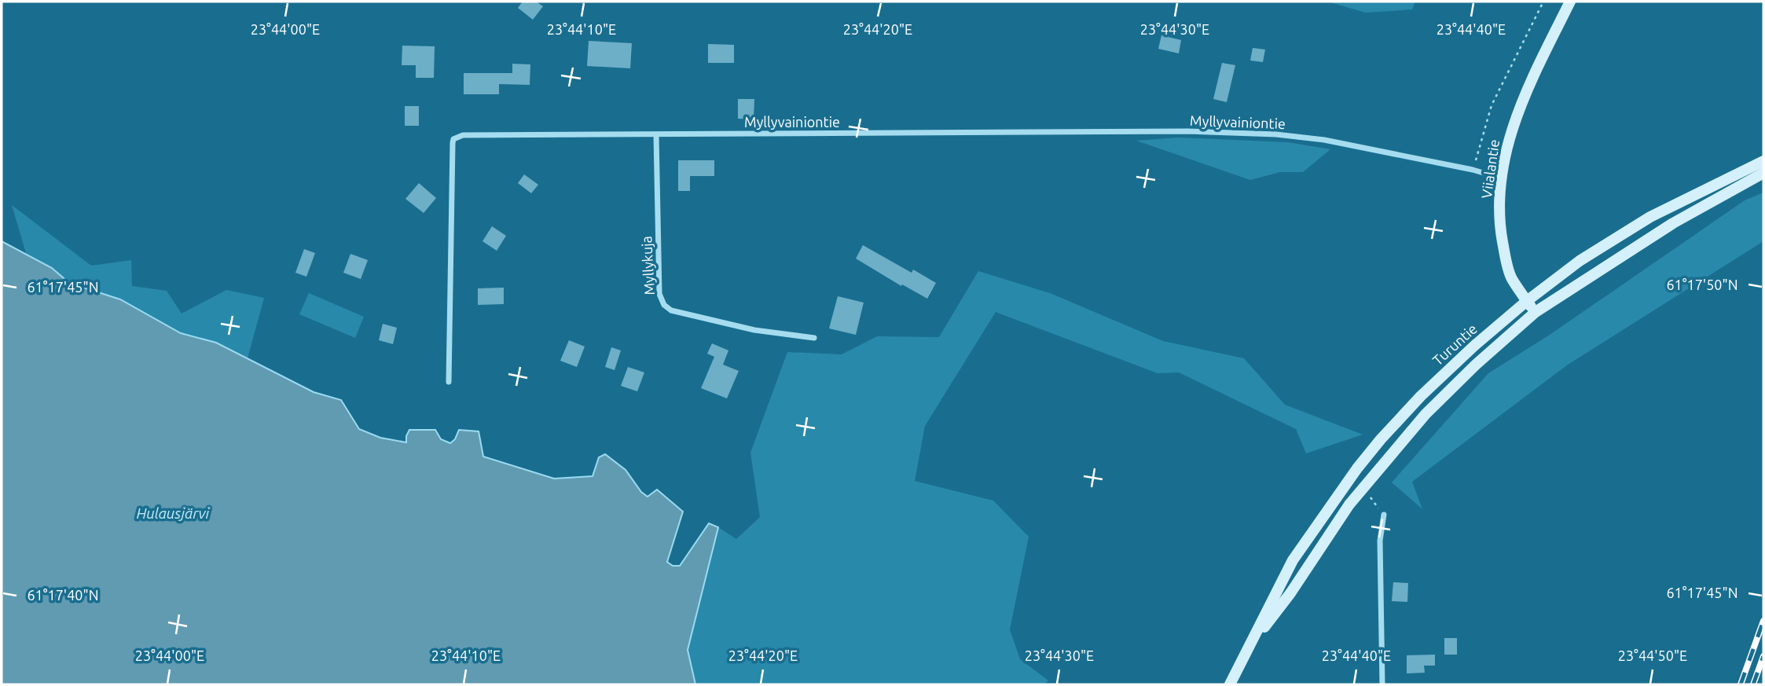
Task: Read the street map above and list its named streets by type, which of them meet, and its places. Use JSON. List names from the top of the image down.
{
  "streets": {
    "main road": ["Viialantie", "Turuntie"],
    "street": ["Myllyvainiontie", "Myllykuja"]
  },
  "crossings": [
    ["Myllyvainiontie", "Viialantie"],
    ["Myllyvainiontie", "Myllykuja"],
    ["Viialantie", "Turuntie"]
  ],
  "water": ["Hulausjärvi"],
  "coordinates": [
    "23°44'00\"E",
    "23°44'10\"E",
    "23°44'20\"E",
    "23°44'30\"E",
    "23°44'40\"E",
    "61°17'50\"N",
    "61°17'45\"N",
    "61°17'40\"N",
    "23°44'50\"E"
  ]
}
